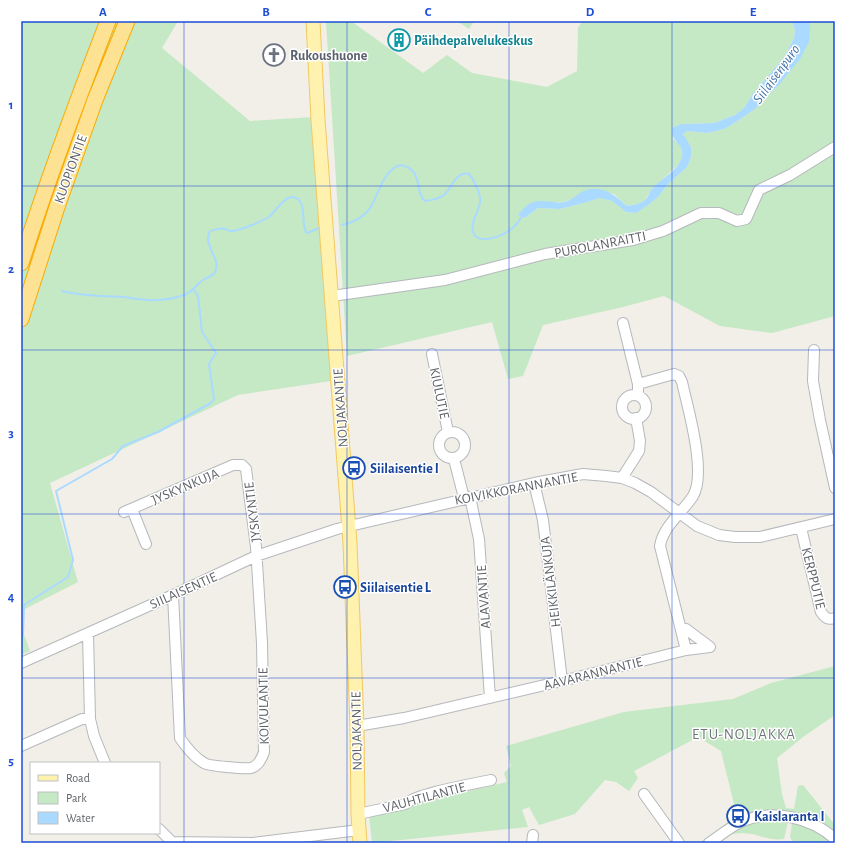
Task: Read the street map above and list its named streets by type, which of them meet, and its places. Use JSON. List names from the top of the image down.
{
  "streets": {
    "highway": ["KUOPIONTIE"],
    "main road": ["NOLJAKANTIE"],
    "street": [
      "PUROLANRAITTI",
      "KIULUTIE",
      "JYSKYNKUJA",
      "KOIVIKKORANNANTIE",
      "JYSKYNTIE",
      "KERPPUTIE",
      "HEIKKILÄNKUJA",
      "SIILAISENTIE",
      "ALAVANTIE",
      "AAVARANNANTIE",
      "KOIVULANTIE",
      "VAUHTILANTIE"
    ]
  },
  "crossings": [
    ["PUROLANRAITTI", "NOLJAKANTIE"],
    ["NOLJAKANTIE", "KOIVIKKORANNANTIE"],
    ["NOLJAKANTIE", "SIILAISENTIE"],
    ["NOLJAKANTIE", "AAVARANNANTIE"],
    ["NOLJAKANTIE", "VAUHTILANTIE"],
    ["JYSKYNKUJA", "JYSKYNTIE"],
    ["KOIVIKKORANNANTIE", "KERPPUTIE"],
    ["KOIVIKKORANNANTIE", "HEIKKILÄNKUJA"],
    ["KOIVIKKORANNANTIE", "SIILAISENTIE"],
    ["KOIVIKKORANNANTIE", "ALAVANTIE"],
    ["JYSKYNTIE", "SIILAISENTIE"],
    ["JYSKYNTIE", "KOIVULANTIE"],
    ["HEIKKILÄNKUJA", "AAVARANNANTIE"],
    ["SIILAISENTIE", "KOIVULANTIE"],
    ["ALAVANTIE", "AAVARANNANTIE"]
  ],
  "districts": ["ETU-NOLJAKKA"],
  "water": ["Siilaisenpuro"],
  "places": {
    "building": ["Päihdepalvelukeskus"],
    "church": ["Rukoushuone"],
    "bus stop": ["Siilaisentie I", "Siilaisentie L", "Kaislaranta I"]
  },
  "legend": ["Road", "Park", "Water"],
  "grid": {
    "columns": [
      "A",
      "B",
      "C",
      "D",
      "E"
    ],
    "rows": [
      "1",
      "2",
      "3",
      "4",
      "5"
    ]
  }
}
